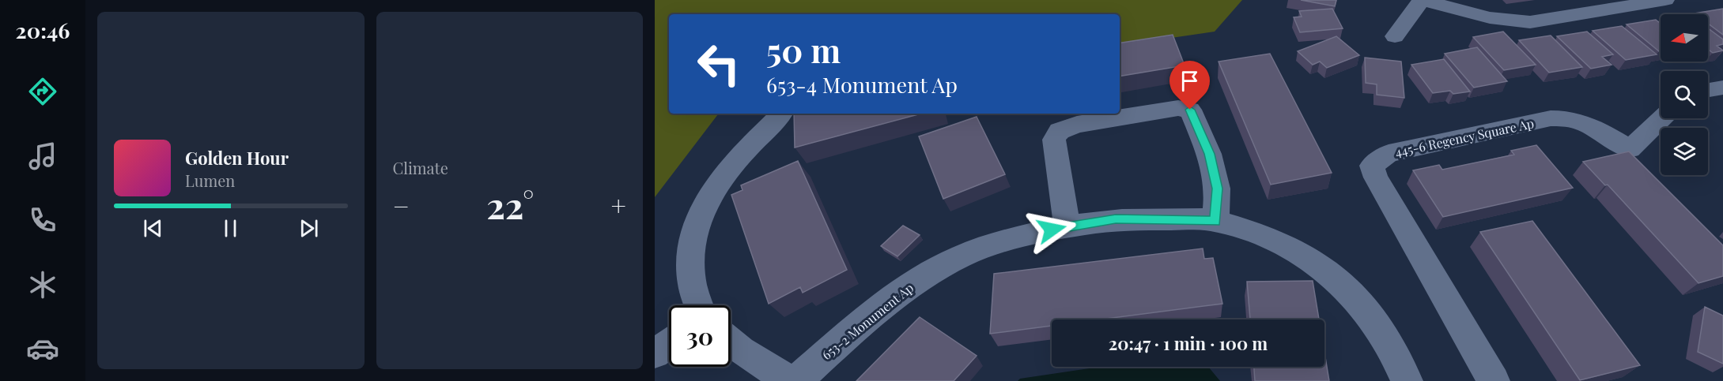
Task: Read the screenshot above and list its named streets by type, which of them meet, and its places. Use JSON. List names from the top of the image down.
{
  "streets": {
    "street": ["445-6 Regency Square Ap", "653-2 Monument Ap"]
  },
  "north": "left",
  "page": {
    "tabs": "20:46",
    "tile": "Climate",
    "turn": ["50 m", "653-4 Monument Ap"],
    "song": ["Golden Hour", "Lumen"],
    "heat": ["−", "22°", "+"],
    "limit": "30",
    "trip": "20:47 · 1 min · 100 m"
  }
}
